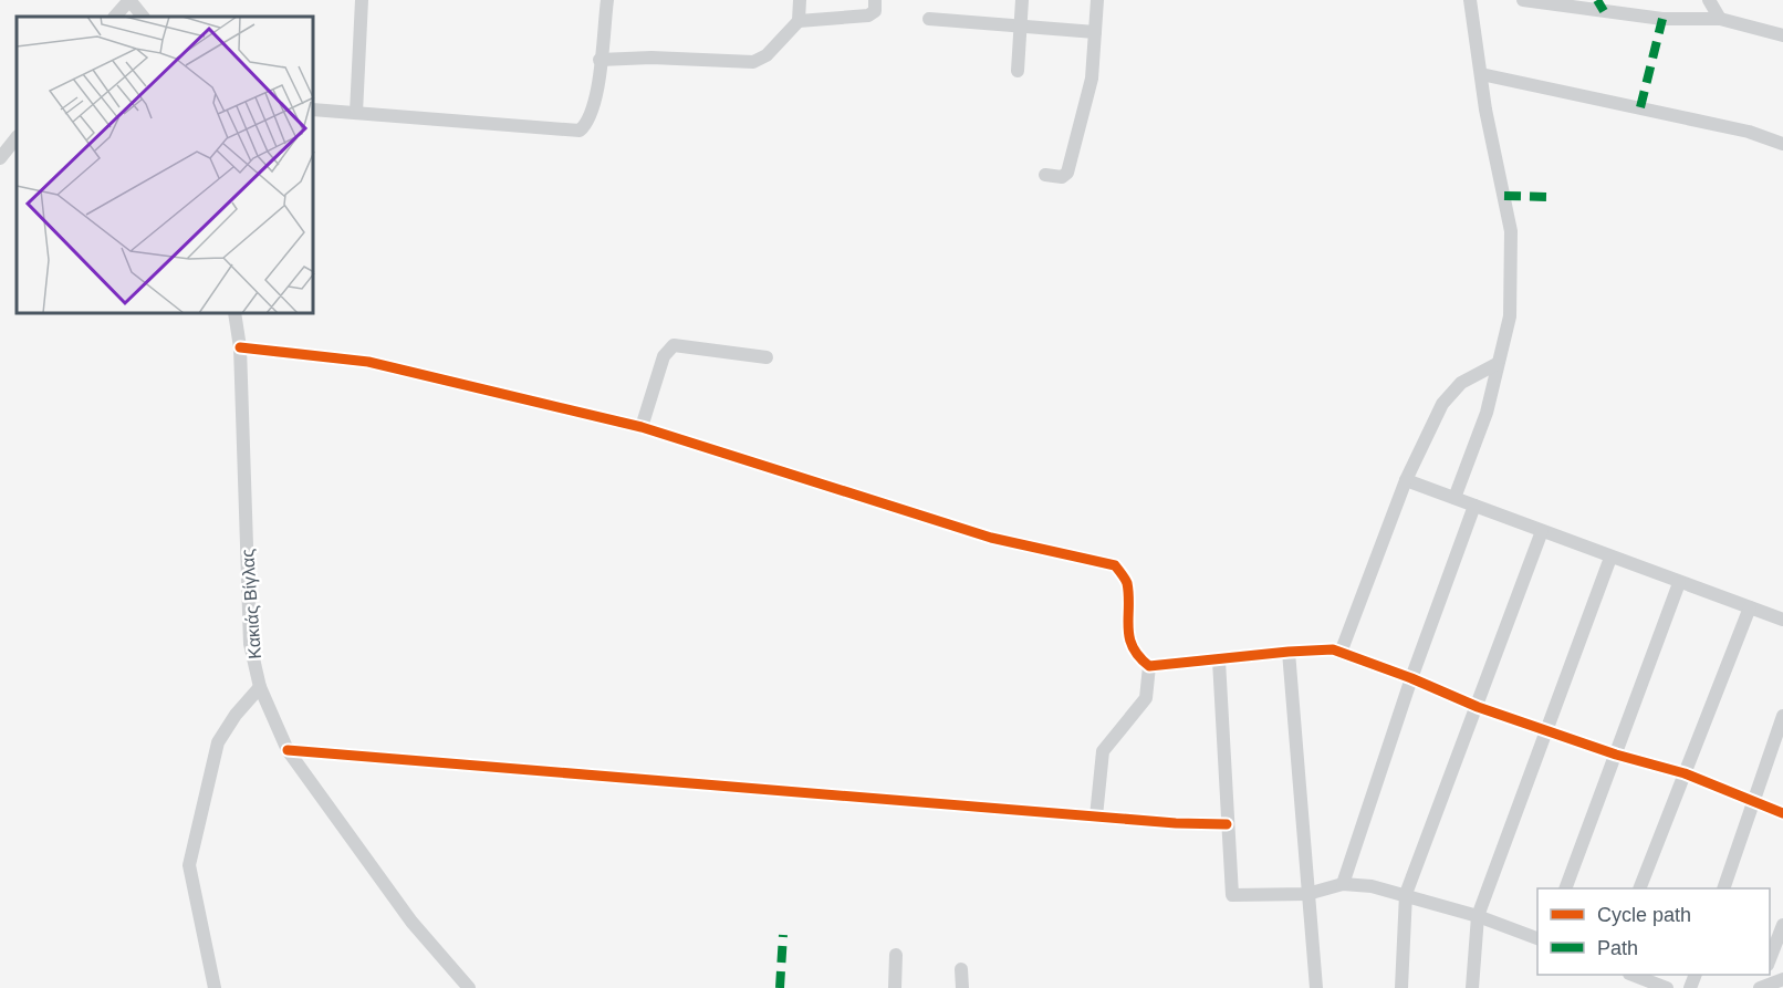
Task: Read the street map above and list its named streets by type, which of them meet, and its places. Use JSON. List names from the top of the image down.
{
  "streets": {
    "street": ["Κακιάς Βίγλας"]
  },
  "legend": ["Cycle path", "Path"]
}
